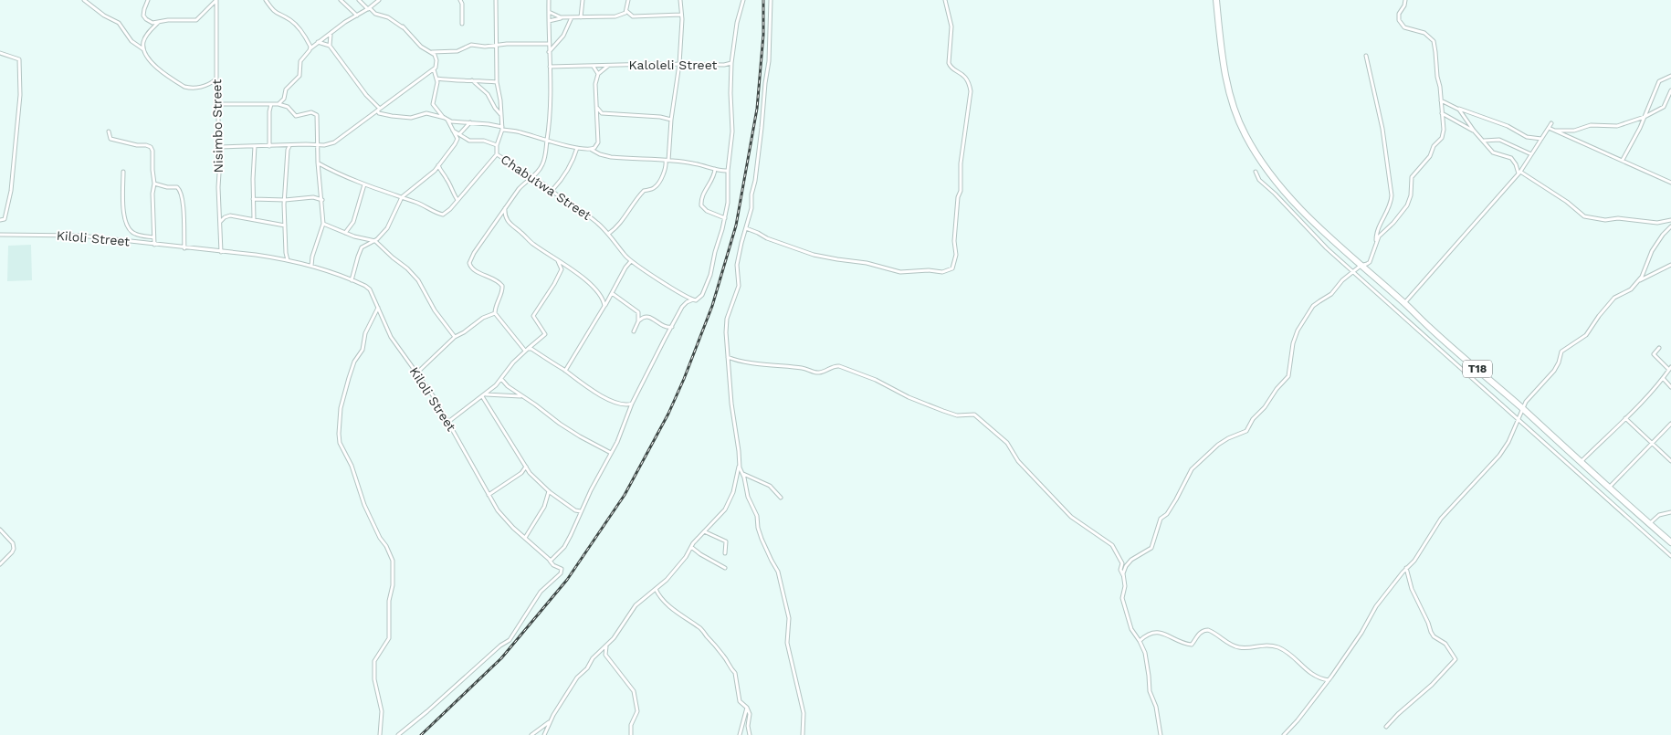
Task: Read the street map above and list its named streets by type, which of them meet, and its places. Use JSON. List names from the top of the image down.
{
  "streets": {
    "highway": ["T18"],
    "street": [
      "Kaloleli Street",
      "Nisimbo Street",
      "Chabutwa Street",
      "Kiloli Street"
    ]
  },
  "crossings": [
    ["Nisimbo Street", "Kiloli Street"]
  ]
}
